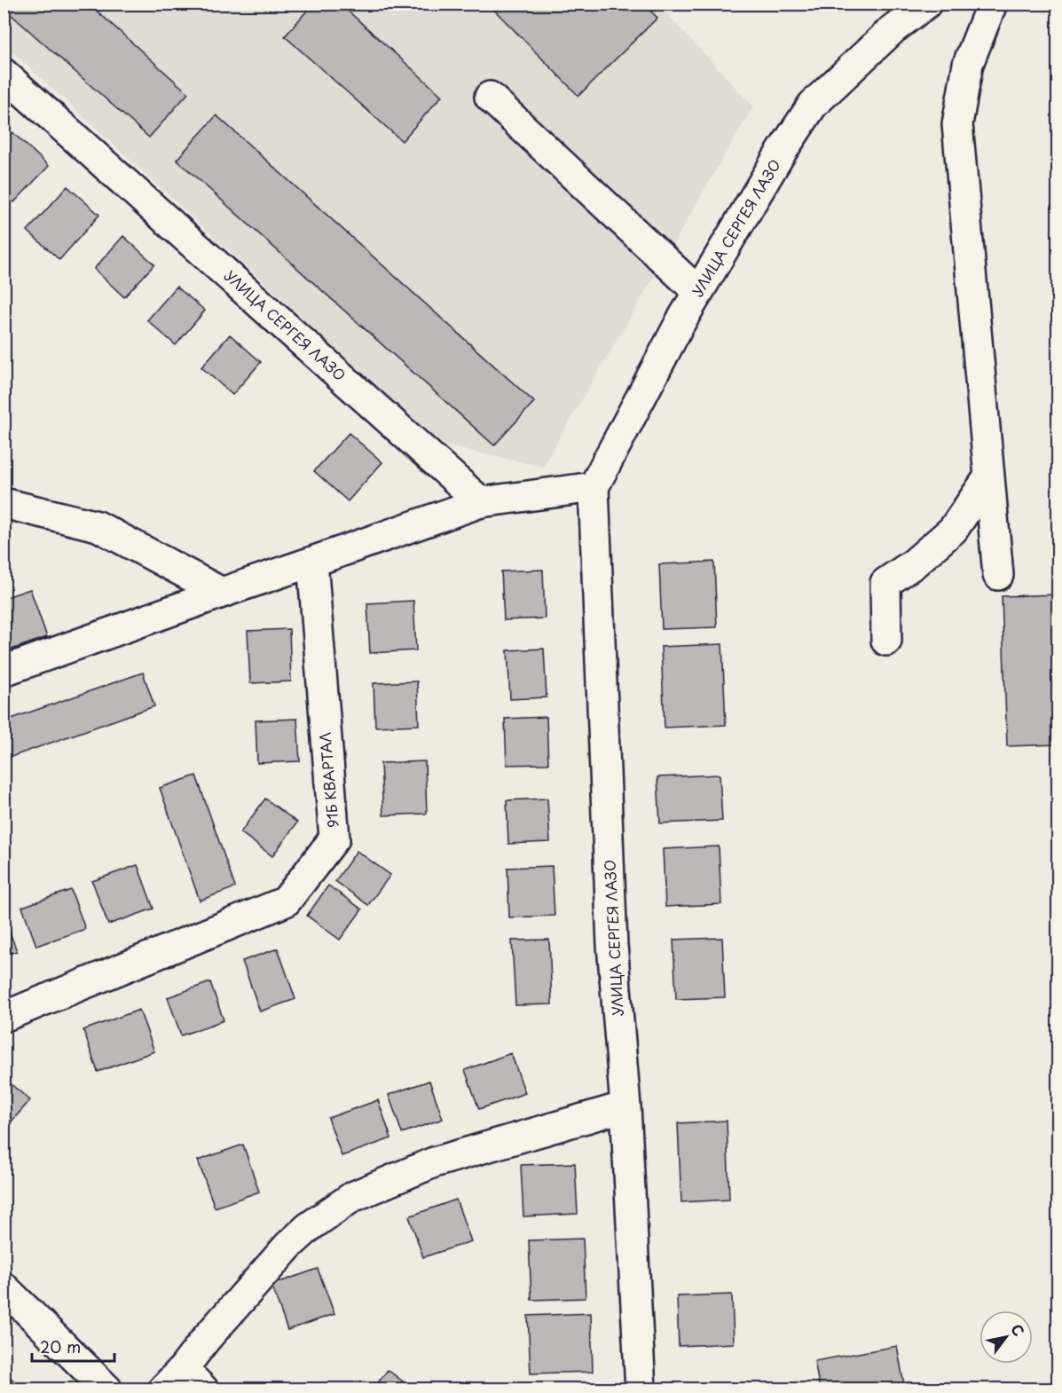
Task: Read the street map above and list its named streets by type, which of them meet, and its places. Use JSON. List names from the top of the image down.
{
  "streets": {
    "street": ["УЛИЦА СЕРГЕЯ ЛАЗО", "91Б КВАРТАЛ"]
  },
  "scale_bar": "20 m",
  "north": "top right"
}
